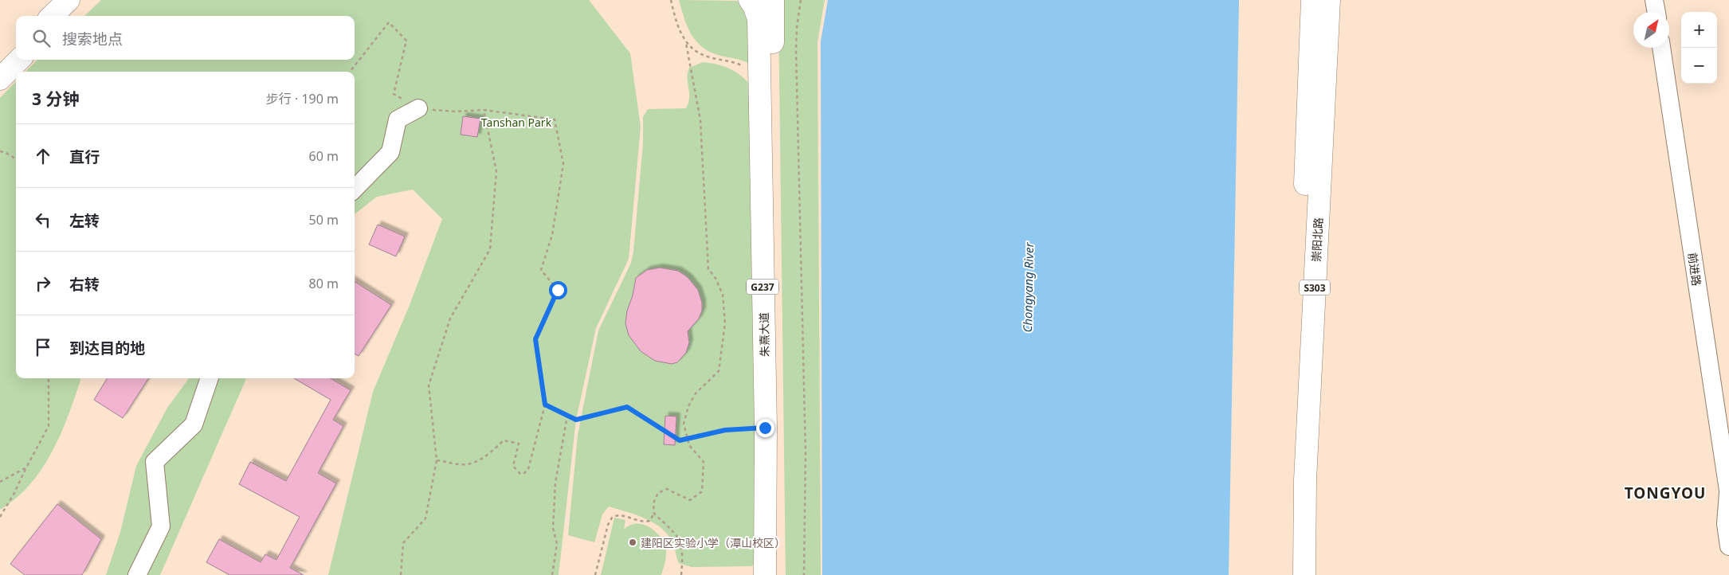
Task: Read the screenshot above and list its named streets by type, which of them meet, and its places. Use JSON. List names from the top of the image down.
{
  "streets": {
    "main road": [
      "崇阳北路",
      "G237",
      "S303",
      "朱熹大道"
    ],
    "street": ["前进路"]
  },
  "districts": ["TONGYOU"],
  "water": ["Chongyang River"],
  "parks": ["Tanshan Park"],
  "places": ["建阳区实验小学（潭山校区）"],
  "north": "top right",
  "page": {
    "map_buttons": ["+", "−"],
    "search": "搜索地点",
    "heading": ["3 分钟", "步行 · 190 m"],
    "list": [
      ["直行", "60 m"],
      ["左转", "50 m"],
      ["右转", "80 m"],
      "到达目的地"
    ]
  }
}
